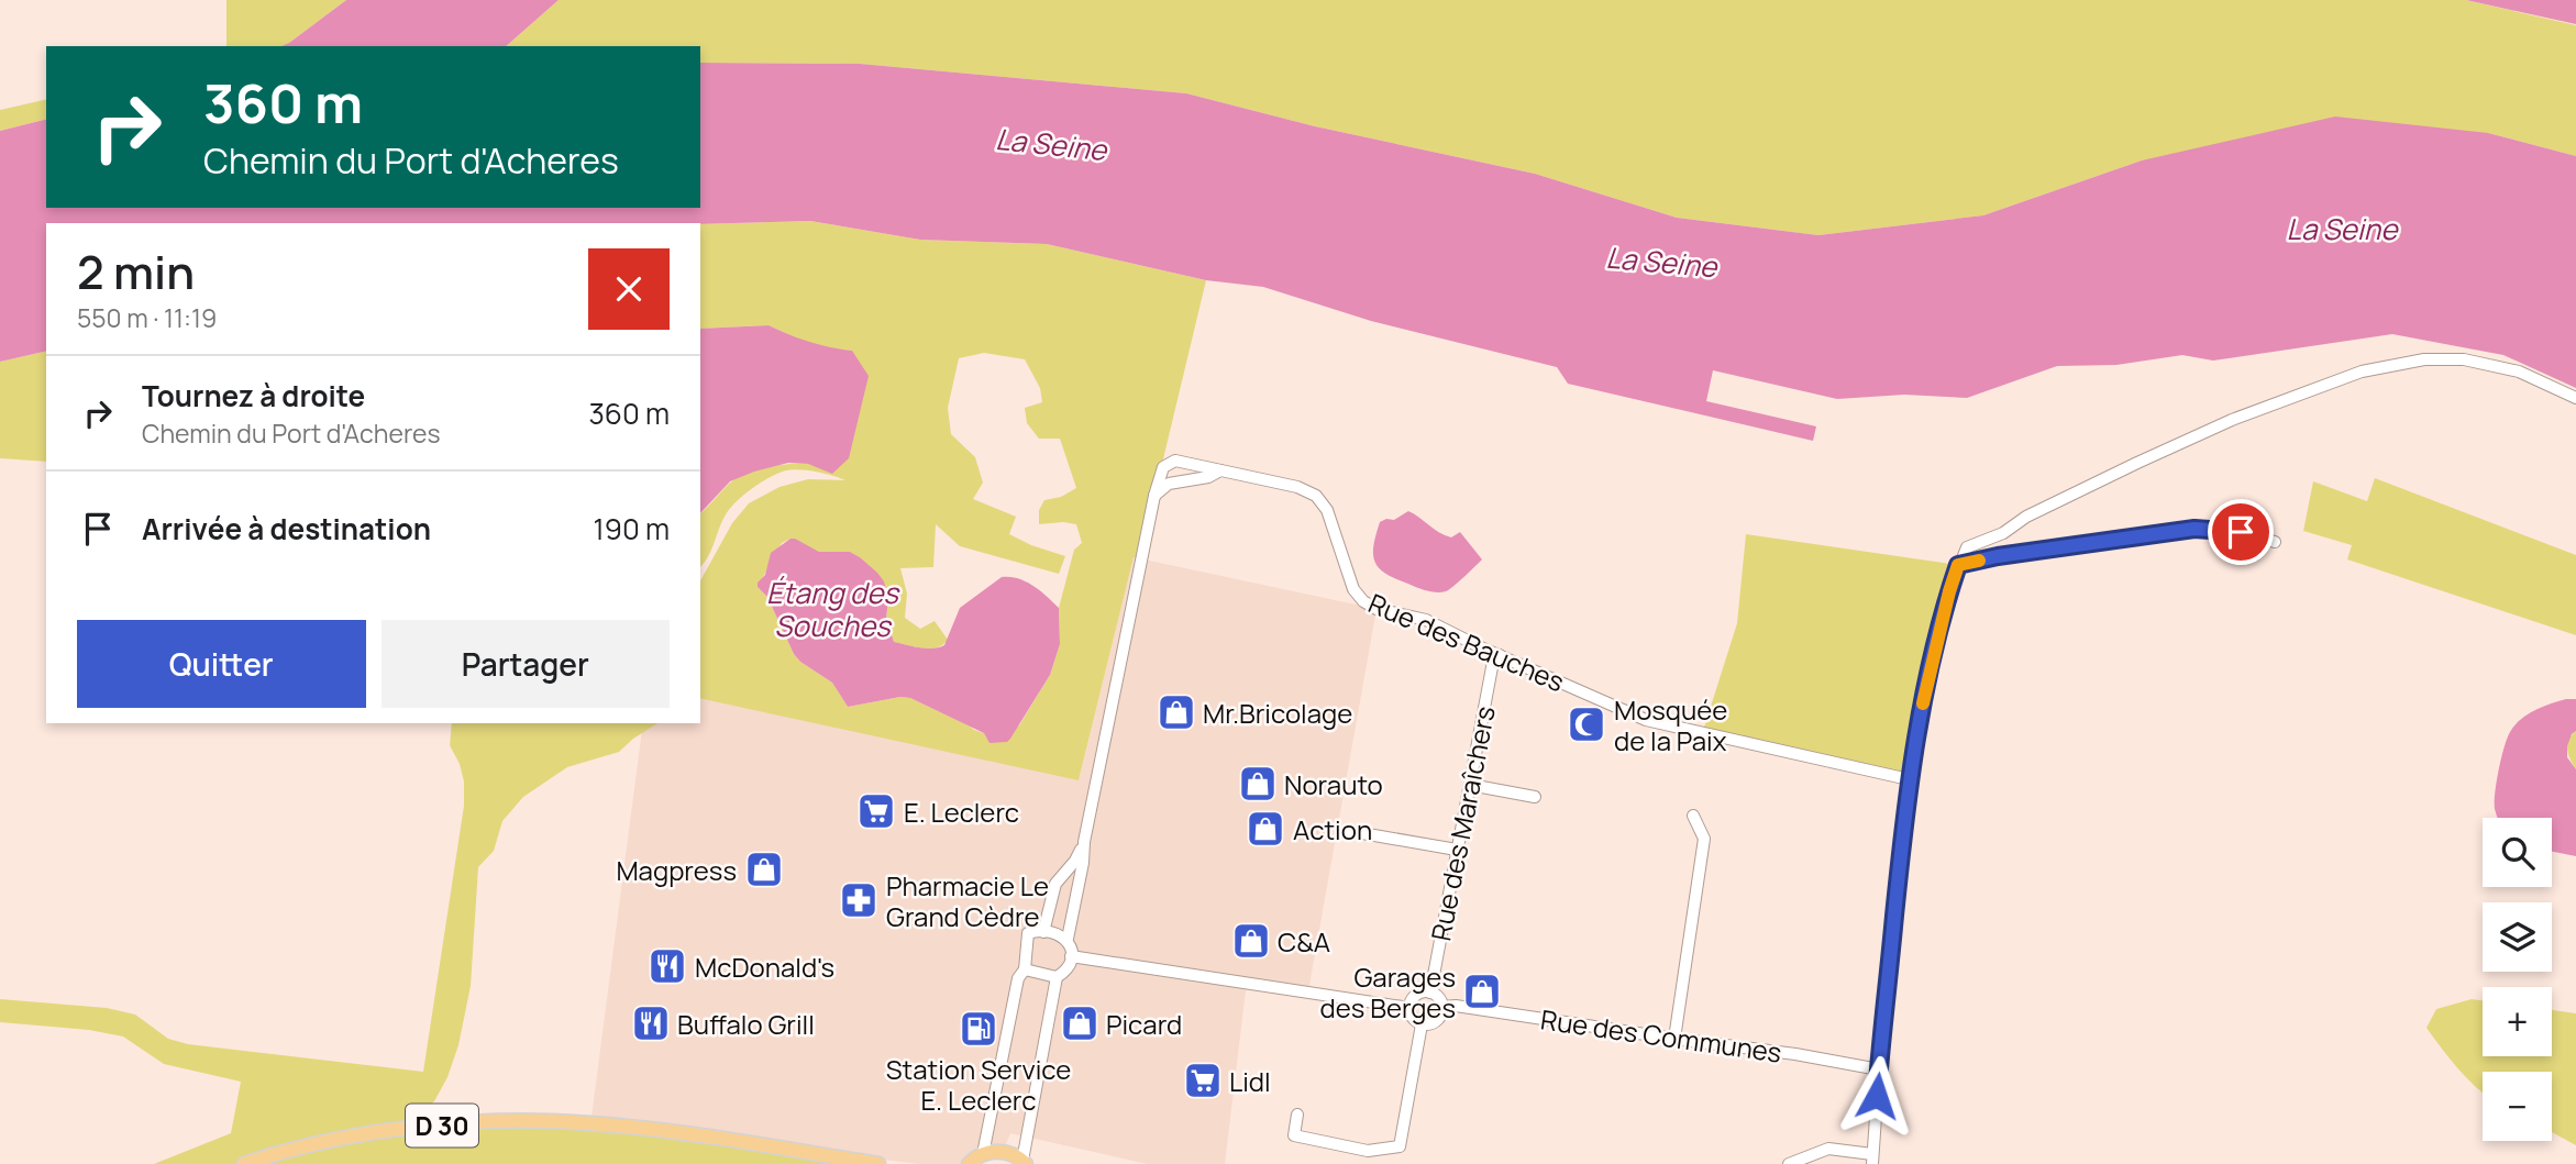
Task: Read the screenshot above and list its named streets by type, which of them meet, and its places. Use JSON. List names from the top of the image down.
{
  "streets": {
    "main road": ["D 30"],
    "street": ["Rue des Bauches", "Rue des Maraîchers", "Rue des Communes"]
  },
  "crossings": [
    ["Rue des Bauches", "Rue des Maraîchers"],
    ["Rue des Maraîchers", "Rue des Communes"]
  ],
  "water": ["La Seine", "Étang des Souches"],
  "places": {
    "shop": [
      "Mr.Bricolage",
      "Norauto",
      "Action",
      "Magpress",
      "C&A",
      "Garages des Berges",
      "Picard"
    ],
    "mosque": ["Mosquée de la Paix"],
    "supermarket": ["E. Leclerc", "Lidl"],
    "pharmacy": ["Pharmacie Le Grand Cèdre"],
    "restaurant": ["McDonald's", "Buffalo Grill"],
    "fuel station": ["Station Service E. Leclerc"]
  },
  "page": {
    "turn": ["360 m", "Chemin du Port d'Acheres"],
    "heading": ["2 min", "550 m · 11:19"],
    "list": [
      {
        "name": "Tournez à droite",
        "note": "Chemin du Port d'Acheres",
        "value": "360 m"
      },
      {
        "name": "Arrivée à destination",
        "value": "190 m"
      }
    ],
    "buttons": ["Quitter", "Partager"],
    "map_buttons": ["+", "−"]
  }
}
